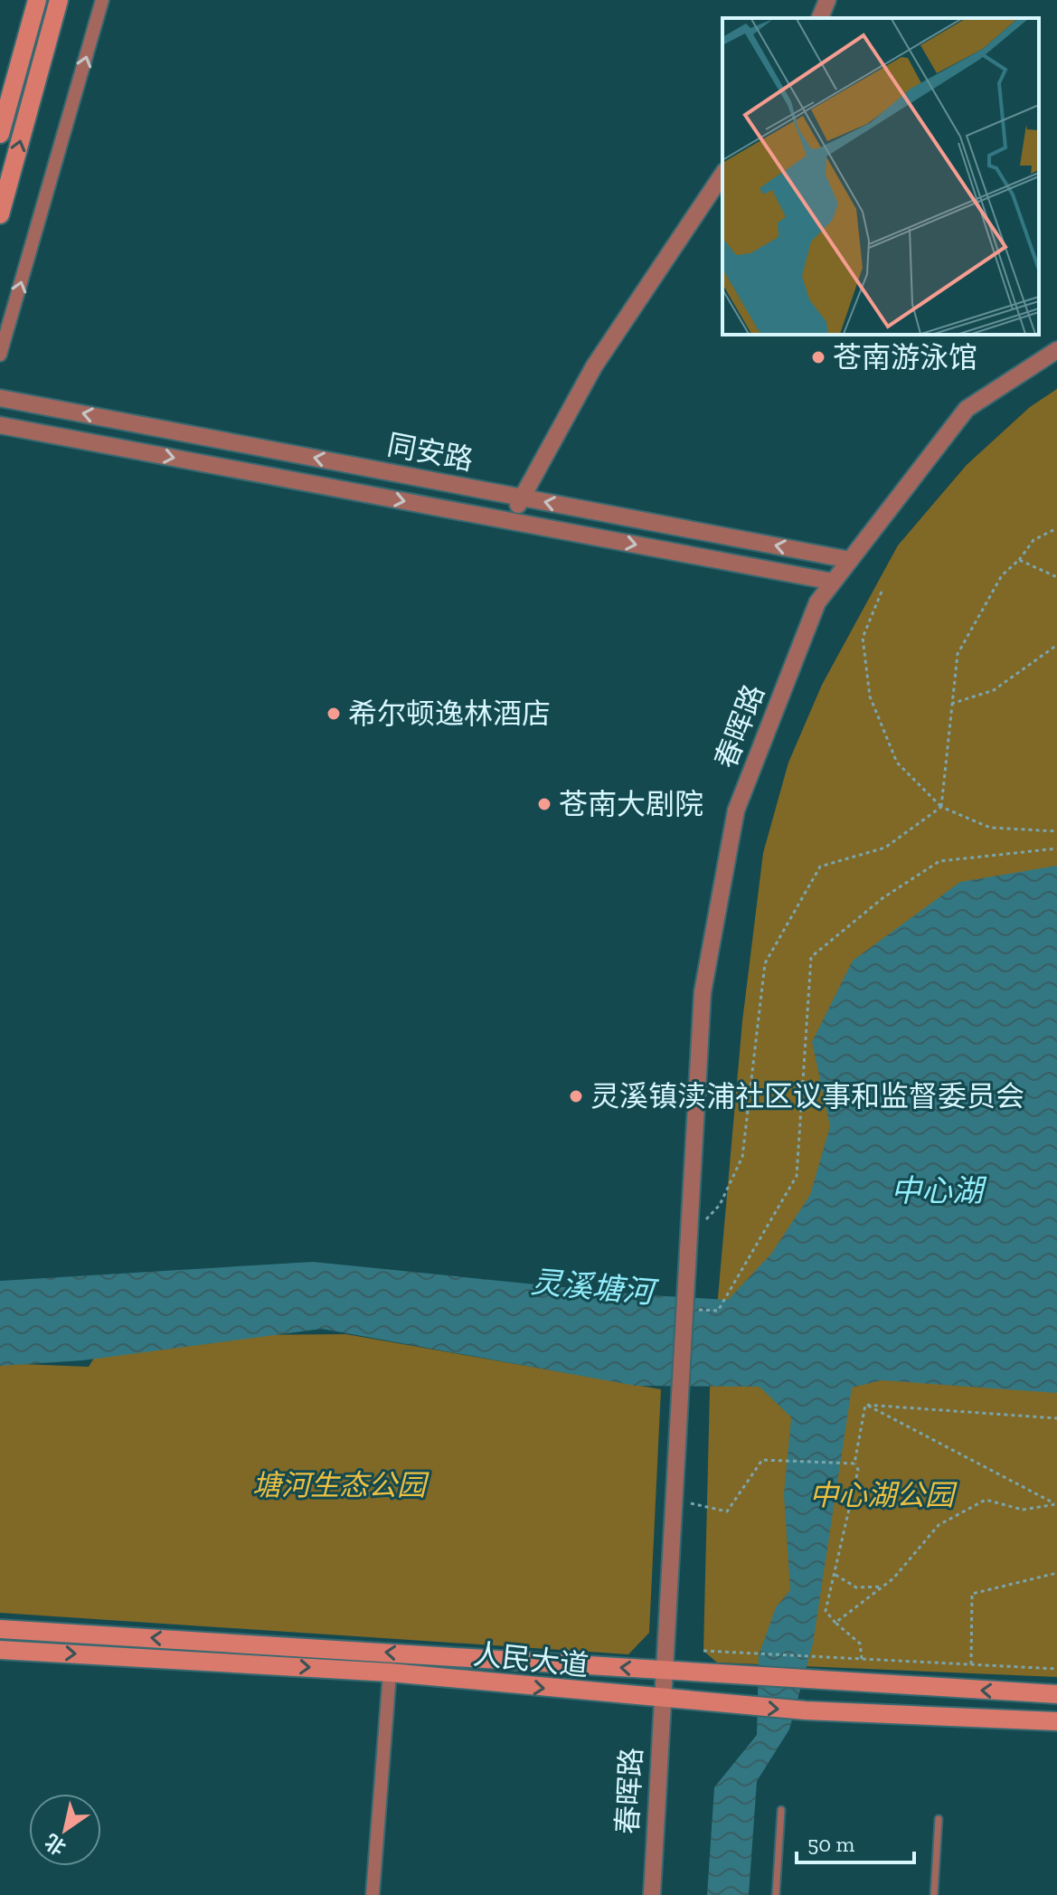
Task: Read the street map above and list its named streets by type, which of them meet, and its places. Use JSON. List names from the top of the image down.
{
  "streets": {
    "main road": ["人民大道"],
    "street": ["同安路", "春晖路"]
  },
  "crossings": [
    ["同安路", "春晖路"],
    ["春晖路", "人民大道"]
  ],
  "water": ["中心湖", "灵溪塘河"],
  "parks": ["塘河生态公园", "中心湖公园"],
  "places": [
    "苍南游泳馆",
    "希尔顿逸林酒店",
    "苍南大剧院",
    "灵溪镇渎浦社区议事和监督委员会"
  ],
  "scale_bar": "50 m",
  "north": "bottom left"
}
